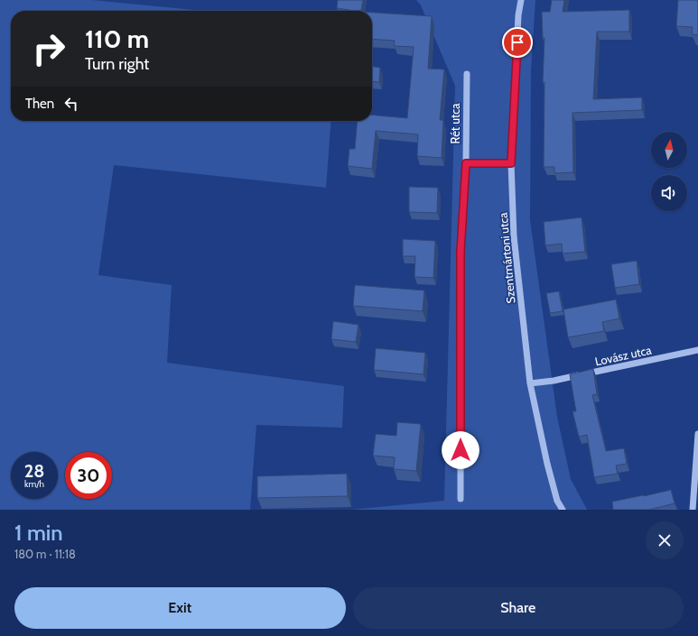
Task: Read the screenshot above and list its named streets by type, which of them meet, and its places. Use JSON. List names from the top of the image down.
{
  "streets": {
    "street": ["Rét utca", "Szentmártoni utca", "Lovász utca"]
  },
  "crossings": [
    ["Szentmártoni utca", "Lovász utca"]
  ],
  "north": "top",
  "page": {
    "turn": ["110 m", "Turn right"],
    "then": "Then",
    "speed": "28 km/h",
    "limit": "30",
    "heading": ["1 min", "180 m · 11:18"],
    "buttons": ["Exit", "Share"]
  }
}
